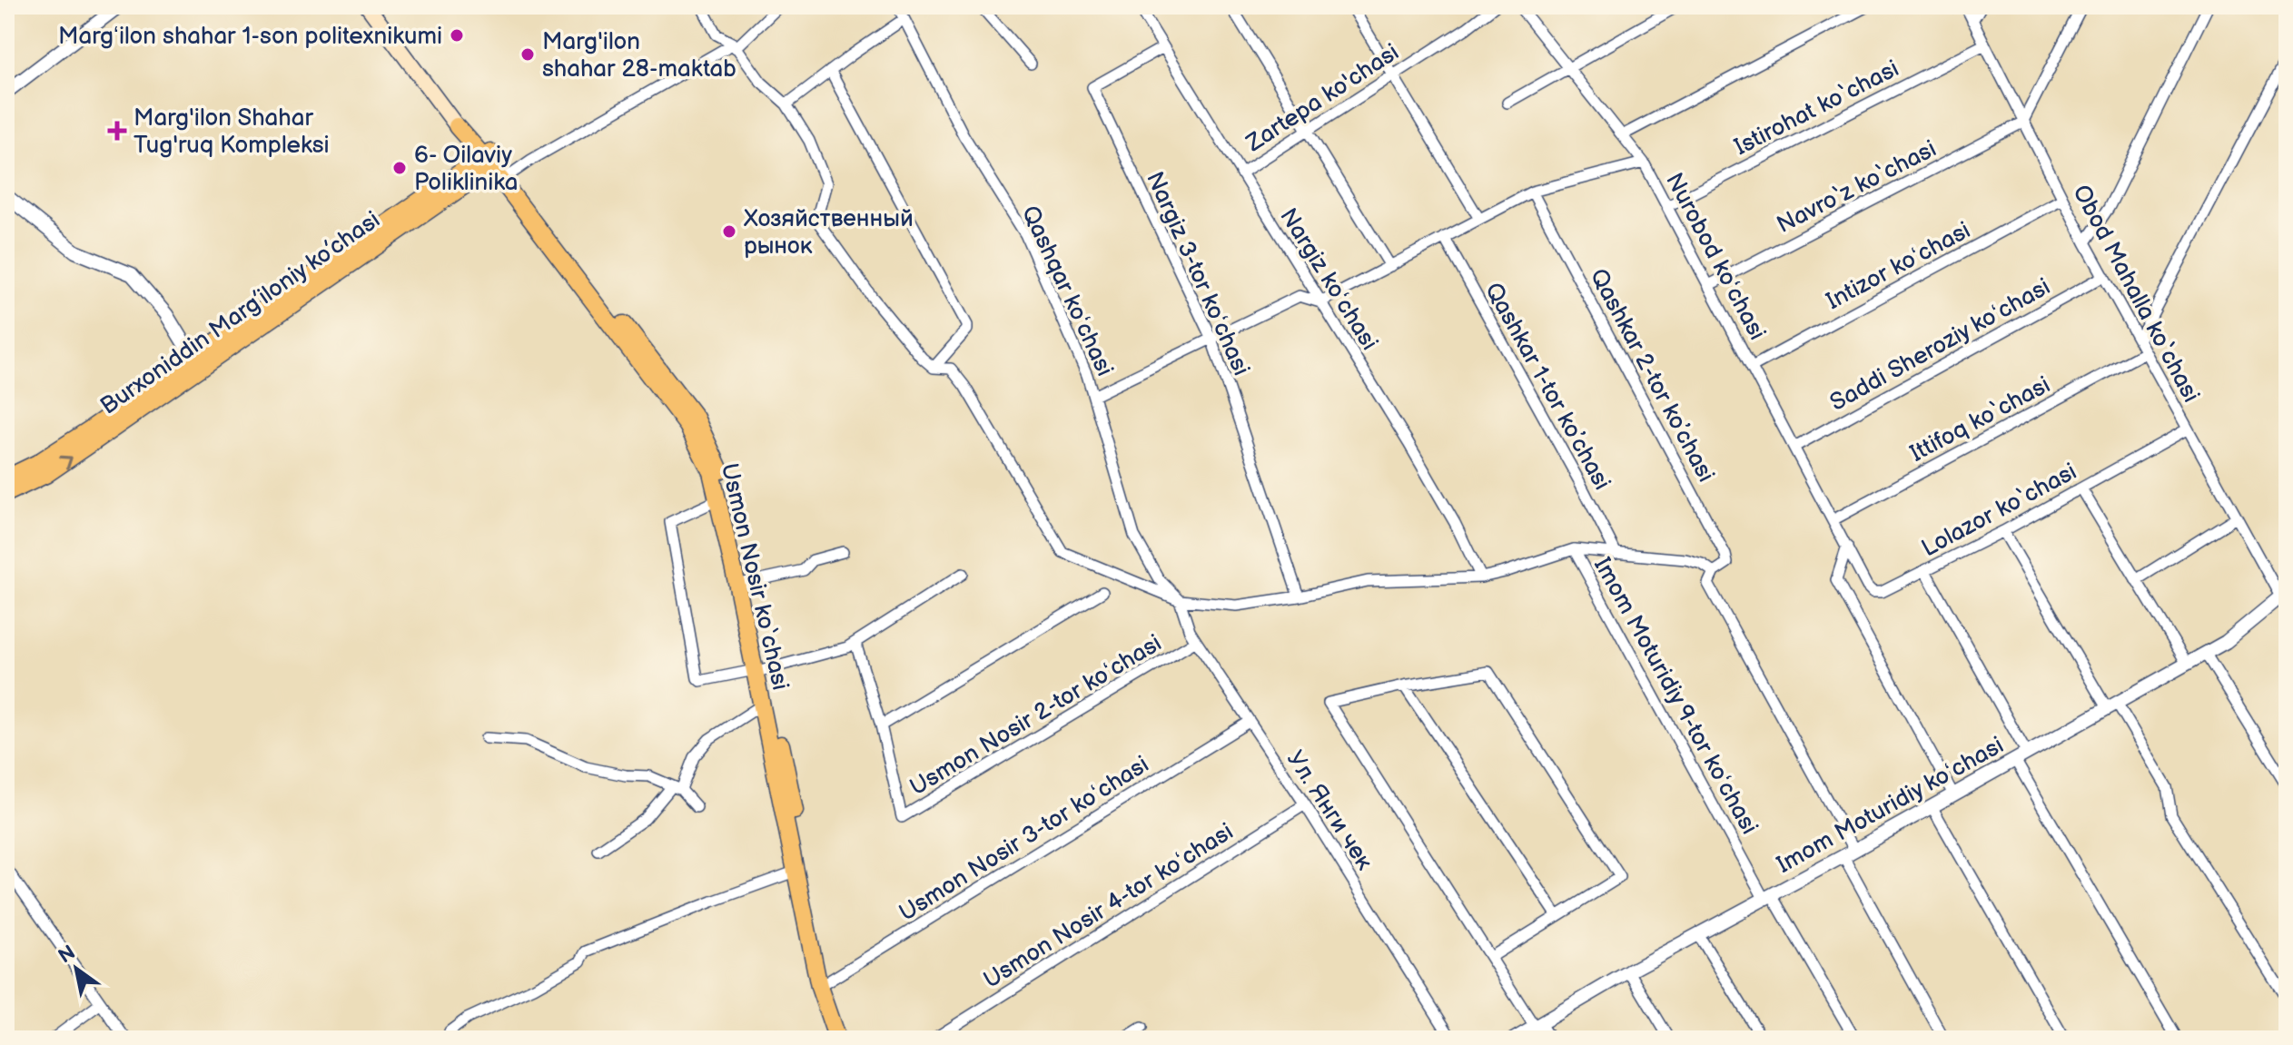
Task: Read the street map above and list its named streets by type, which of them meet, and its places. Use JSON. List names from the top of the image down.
{
  "streets": {
    "main road": ["Burxoniddin Marg’iloniy ko’chasi", "Usmon Nosir ko‘chasi"],
    "street": [
      "Zartepa ko'chasi",
      "Istirohat ko‘chasi",
      "Navro‘z ko‘chasi",
      "Nurobod koʻchasi",
      "Intizor koʻchasi",
      "Nargiz 3-tor koʻchasi",
      "Nargiz koʻchasi",
      "Qashqar koʻchasi",
      "Obod Mahalla ko‘chasi",
      "Saddi Sheroziy koʻchasi",
      "Qashkar 2-tor koʼchasi",
      "Qashkar 1-tor koʼchasi",
      "Ittifoq ko‘chasi",
      "Lolazor ko‘chasi",
      "Imom Moturidiy 9-tor koʻchasi",
      "Usmon Nosir 2-tor koʻchasi",
      "Imom Moturidiy koʻchasi",
      "Ул. Янги чек",
      "Usmon Nosir 3-tor koʻchasi",
      "Usmon Nosir 4-tor koʻchasi"
    ]
  },
  "crossings": [
    ["Zartepa ko'chasi", "Nargiz koʻchasi"],
    ["Istirohat ko‘chasi", "Nurobod koʻchasi"],
    ["Istirohat ko‘chasi", "Obod Mahalla ko‘chasi"],
    ["Navro‘z ko‘chasi", "Nurobod koʻchasi"],
    ["Navro‘z ko‘chasi", "Obod Mahalla ko‘chasi"],
    ["Nurobod koʻchasi", "Intizor koʻchasi"],
    ["Nurobod koʻchasi", "Saddi Sheroziy koʻchasi"],
    ["Nurobod koʻchasi", "Ittifoq ko‘chasi"],
    ["Nurobod koʻchasi", "Lolazor ko‘chasi"],
    ["Intizor koʻchasi", "Obod Mahalla ko‘chasi"],
    ["Nargiz 3-tor koʻchasi", "Nargiz koʻchasi"],
    ["Nargiz 3-tor koʻchasi", "Imom Moturidiy 9-tor koʻchasi"],
    ["Nargiz koʻchasi", "Imom Moturidiy 9-tor koʻchasi"],
    ["Qashqar koʻchasi", "Imom Moturidiy 9-tor koʻchasi"],
    ["Qashqar koʻchasi", "Ул. Янги чек"],
    ["Obod Mahalla ko‘chasi", "Saddi Sheroziy koʻchasi"],
    ["Obod Mahalla ko‘chasi", "Ittifoq ko‘chasi"],
    ["Obod Mahalla ko‘chasi", "Lolazor ko‘chasi"],
    ["Obod Mahalla ko‘chasi", "Imom Moturidiy koʻchasi"],
    ["Burxoniddin Marg’iloniy ko’chasi", "Usmon Nosir ko‘chasi"],
    ["Qashkar 2-tor koʼchasi", "Imom Moturidiy 9-tor koʻchasi"],
    ["Qashkar 1-tor koʼchasi", "Imom Moturidiy 9-tor koʻchasi"],
    ["Usmon Nosir ko‘chasi", "Usmon Nosir 3-tor koʻchasi"],
    ["Imom Moturidiy 9-tor koʻchasi", "Imom Moturidiy koʻchasi"],
    ["Imom Moturidiy 9-tor koʻchasi", "Ул. Янги чек"],
    ["Usmon Nosir 2-tor koʻchasi", "Ул. Янги чек"],
    ["Ул. Янги чек", "Usmon Nosir 3-tor koʻchasi"],
    ["Ул. Янги чек", "Usmon Nosir 4-tor koʻchasi"]
  ],
  "places": {
    "other": [
      "Margʻilon shahar 1-son politexnikumi",
      "Marg'ilon shahar 28-maktab",
      "6- Oilaviy Poliklinika",
      "Хозяйственный рынок"
    ],
    "health": ["Marg'ilon Shahar Tug'ruq Kompleksi"]
  },
  "north": "top left"
}
